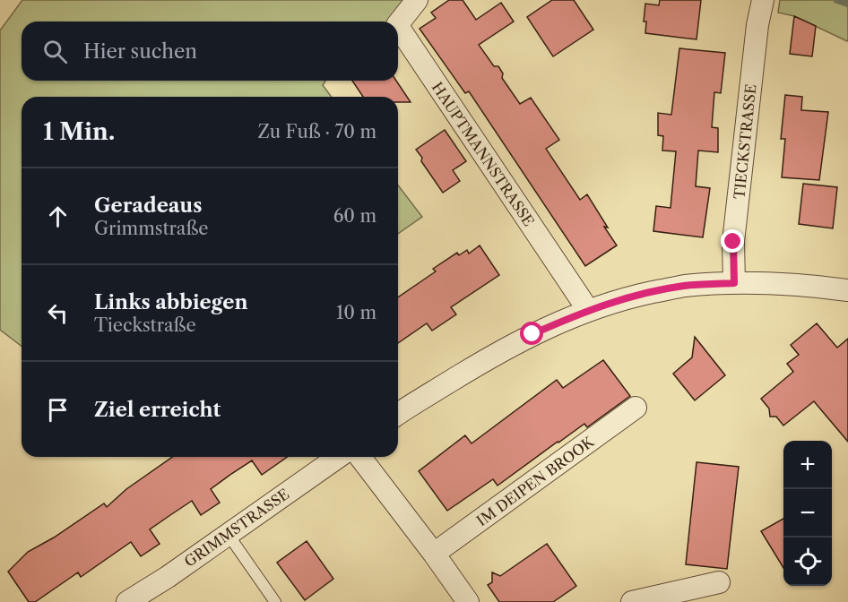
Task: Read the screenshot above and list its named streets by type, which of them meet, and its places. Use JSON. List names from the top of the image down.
{
  "streets": {
    "street": [
      "TIECKSTRASSE",
      "HAUPTMANNSTRASSE",
      "IM DEIPEN BROOK",
      "GRIMMSTRASSE"
    ]
  },
  "page": {
    "search": "Hier suchen",
    "heading": ["1 Min.", "Zu Fuß · 70 m"],
    "list": [
      ["Geradeaus", "Grimmstraße", "60 m"],
      ["Links abbiegen", "Tieckstraße", "10 m"],
      "Ziel erreicht"
    ],
    "map_buttons": ["+", "−"]
  }
}
